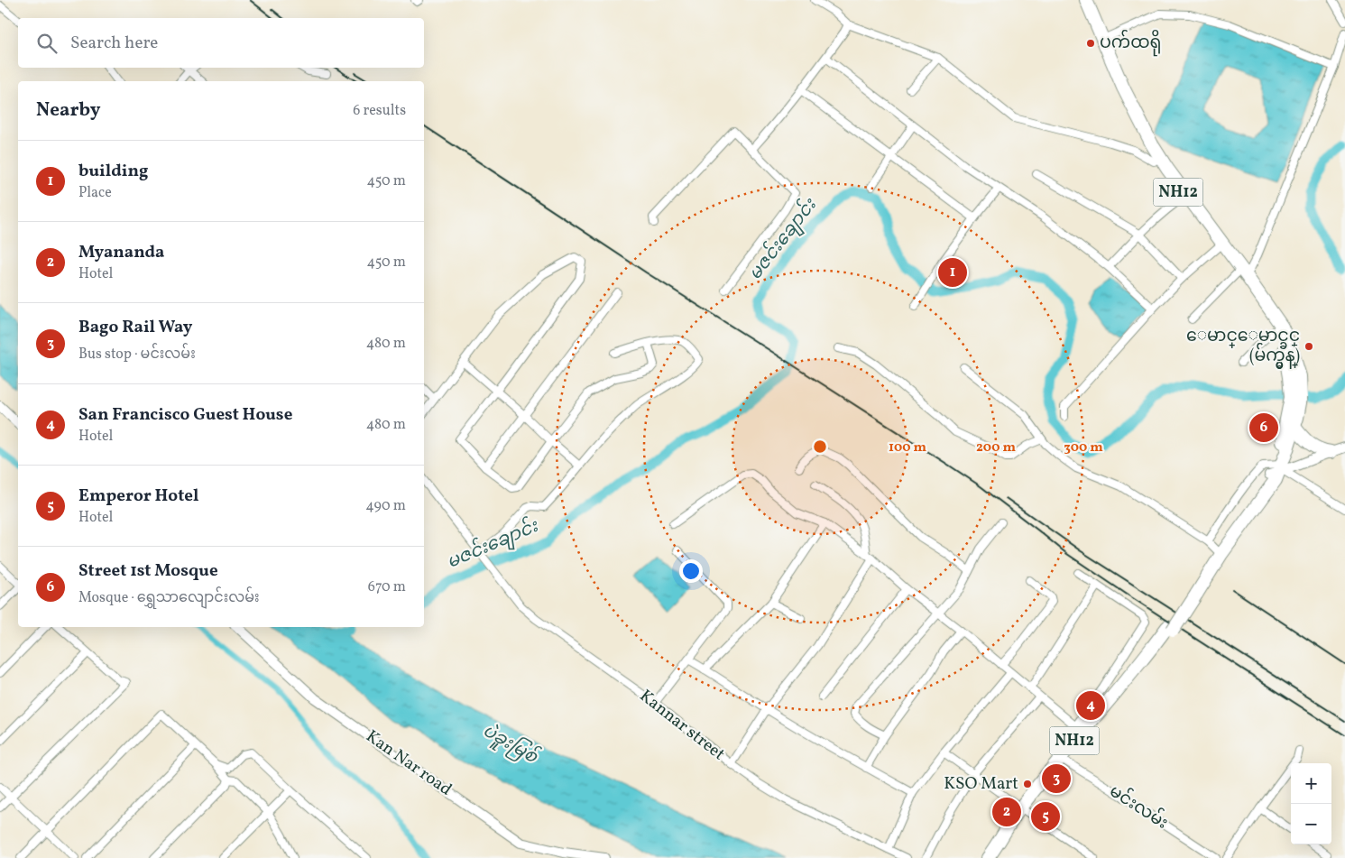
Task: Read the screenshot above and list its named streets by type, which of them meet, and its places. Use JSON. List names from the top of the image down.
{
  "streets": {
    "highway": ["NH12"],
    "street": ["Kannar street", "Kan Nar road", "မင်းလမ်း"]
  },
  "crossings": [
    ["NH12", "မင်းလမ်း"]
  ],
  "water": ["မဇင်းချောင်း", "ပဲခူးမြစ်"],
  "places": ["ပက်ထရို", "ေမာင္ေမာင္ခင္ (မ်က္မွန္)", "KSO Mart"],
  "page": {
    "search": "Search here",
    "heading": ["Nearby", "6 results"],
    "list": [
      {
        "mark": "1",
        "name": "building",
        "note": "Place",
        "value": "450 m"
      },
      {
        "mark": "2",
        "name": "Myananda",
        "note": "Hotel",
        "value": "450 m"
      },
      {
        "mark": "3",
        "name": "Bago Rail Way",
        "note": "Bus stop · မင်းလမ်း",
        "value": "480 m"
      },
      {
        "mark": "4",
        "name": "San Francisco Guest House",
        "note": "Hotel",
        "value": "480 m"
      },
      {
        "mark": "5",
        "name": "Emperor Hotel",
        "note": "Hotel",
        "value": "490 m"
      },
      {
        "mark": "6",
        "name": "Street 1st Mosque",
        "note": "Mosque · ရွှေသာလျောင်းလမ်း",
        "value": "670 m"
      }
    ],
    "pins": [
      "1",
      "6",
      "4",
      "3",
      "2",
      "5"
    ],
    "map_buttons": ["+", "−"]
  },
  "rings": ["100 m", "200 m", "300 m"]
}
